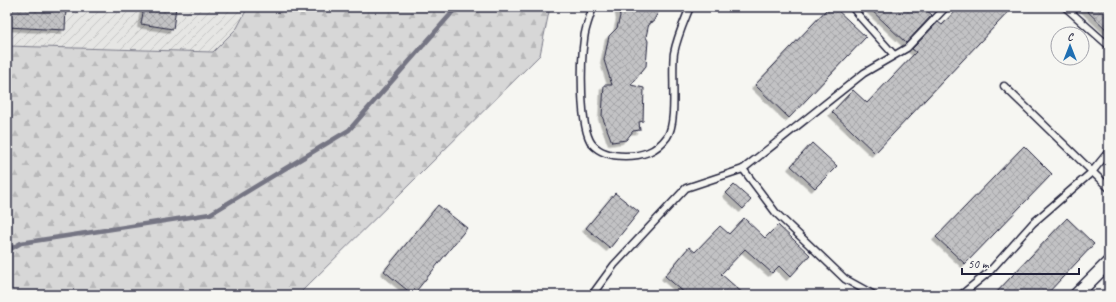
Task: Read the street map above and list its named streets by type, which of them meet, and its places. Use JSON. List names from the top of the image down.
{
  "scale_bar": "50 m",
  "north": "top"
}
